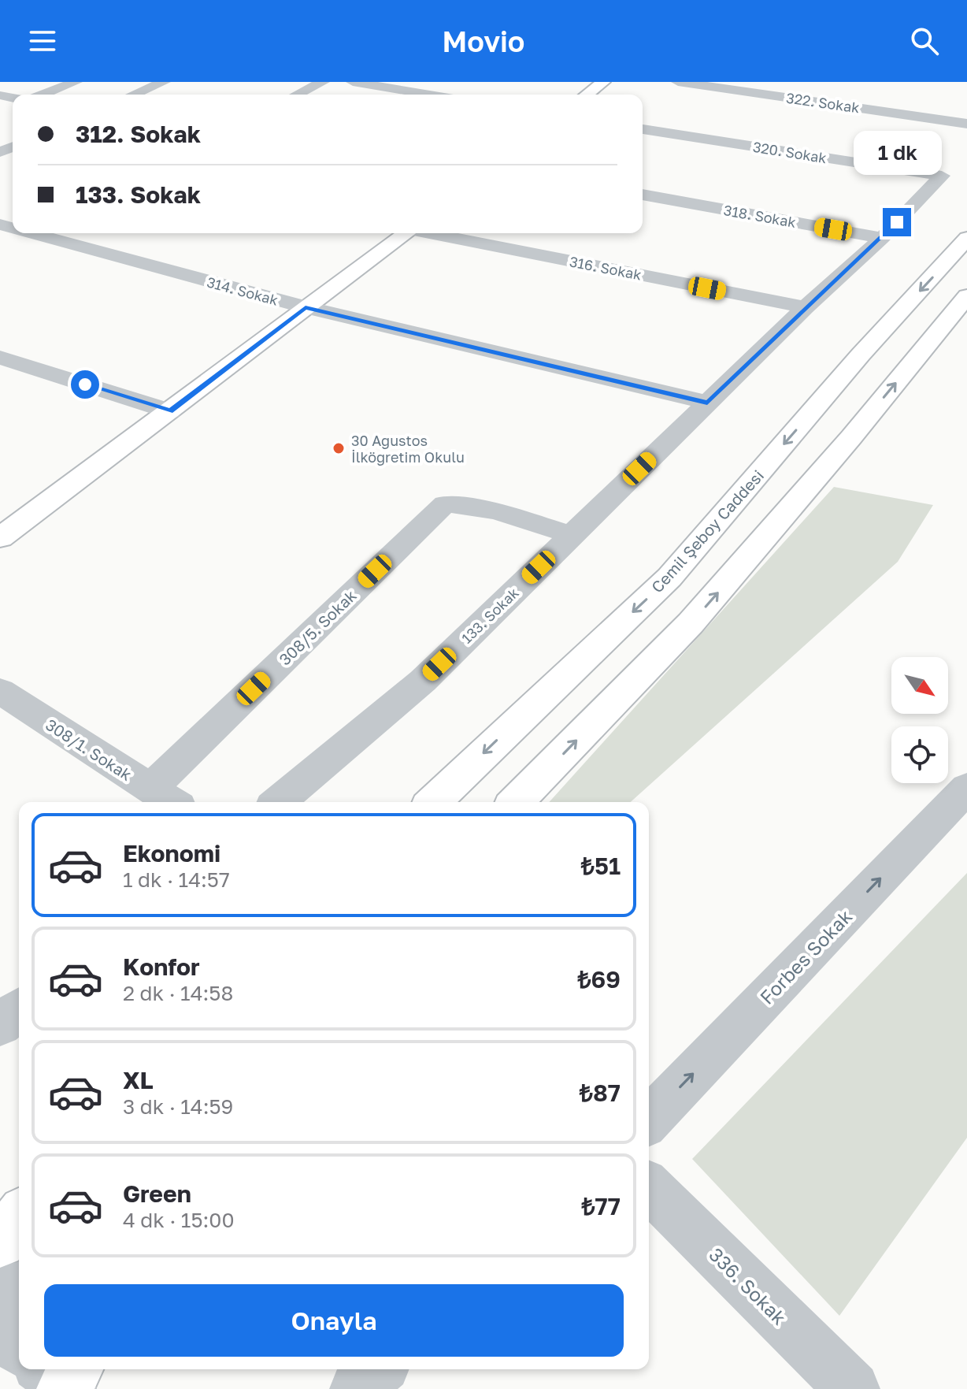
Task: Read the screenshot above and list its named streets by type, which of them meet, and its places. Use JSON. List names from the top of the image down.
{
  "streets": {
    "main road": ["Cemil Şeboy Caddesi"],
    "street": [
      "322. Sokak",
      "320. Sokak",
      "318. Sokak",
      "316. Sokak",
      "314. Sokak",
      "133. Sokak",
      "308/5. Sokak",
      "308/1. Sokak",
      "Forbes Sokak",
      "336. Sokak"
    ]
  },
  "crossings": [
    ["320. Sokak", "133. Sokak"],
    ["318. Sokak", "133. Sokak"],
    ["316. Sokak", "133. Sokak"],
    ["314. Sokak", "133. Sokak"],
    ["133. Sokak", "308/5. Sokak"],
    ["308/5. Sokak", "308/1. Sokak"]
  ],
  "one_way": ["Forbes Sokak"],
  "places": ["30 Ağustos İlköğretim Okulu"],
  "north": "bottom right",
  "page": {
    "header": "Movio",
    "banner": ["312. Sokak", "133. Sokak"],
    "bubble": "1 dk",
    "list": [
      {
        "name": "Ekonomi",
        "note": "1 dk · 14:57",
        "value": "₺51"
      },
      {
        "name": "Konfor",
        "note": "2 dk · 14:58",
        "value": "₺69"
      },
      {
        "name": "XL",
        "note": "3 dk · 14:59",
        "value": "₺87"
      },
      {
        "name": "Green",
        "note": "4 dk · 15:00",
        "value": "₺77"
      }
    ],
    "buttons": "Onayla"
  }
}
